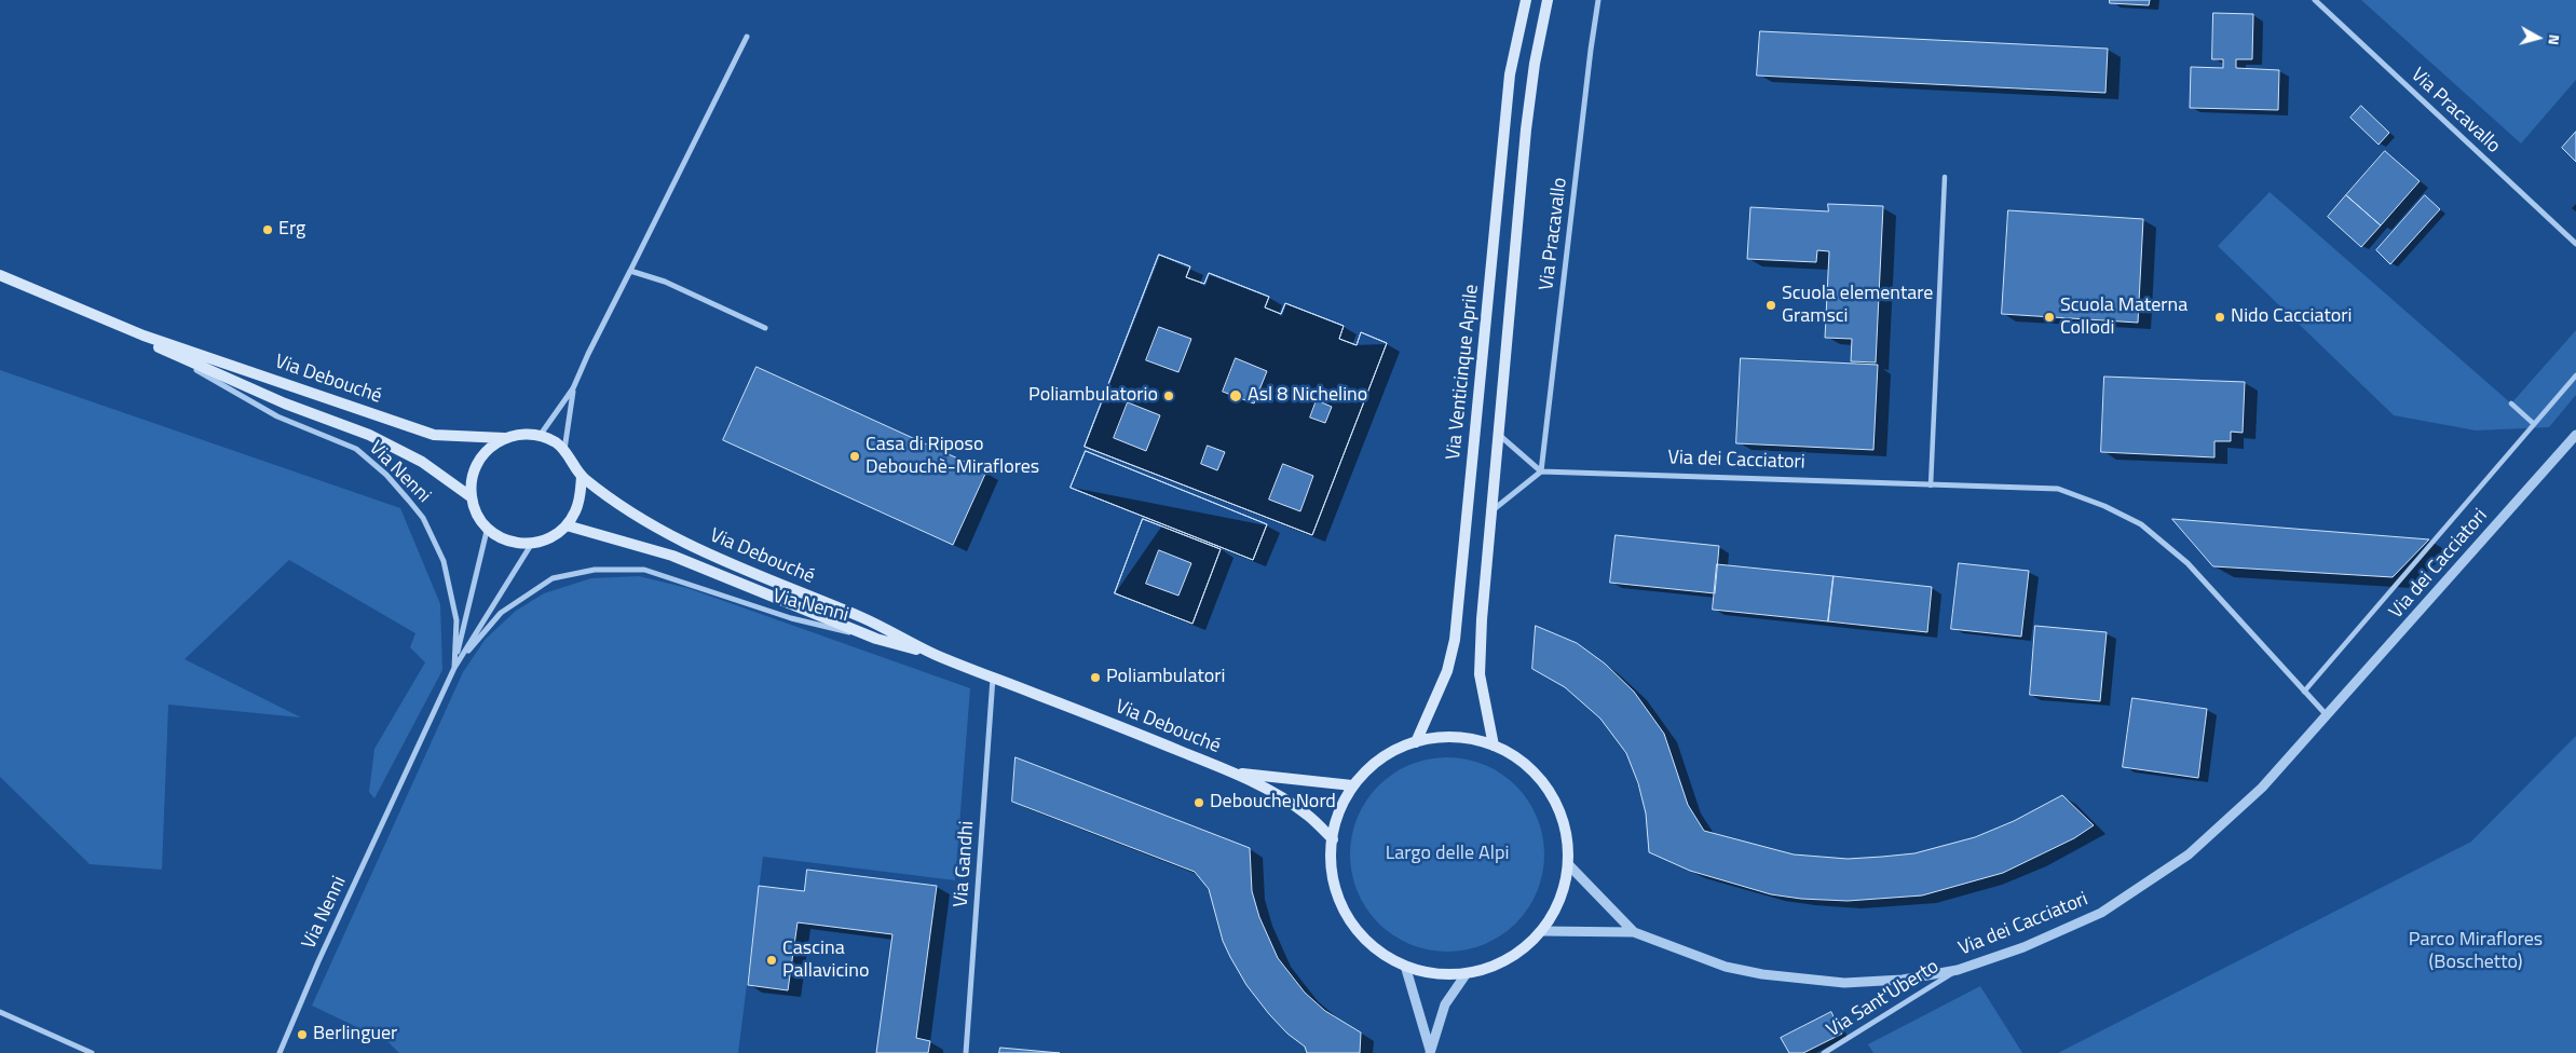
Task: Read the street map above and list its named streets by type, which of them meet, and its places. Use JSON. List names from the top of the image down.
{
  "streets": {
    "main road": ["Via Venticinque Aprile", "Via Debouché"],
    "street": [
      "Via Pracavallo",
      "Via dei Cacciatori",
      "Via Nenni",
      "Via Gandhi",
      "Via Sant'Uberto"
    ]
  },
  "crossings": [
    ["Via Pracavallo", "Via dei Cacciatori"],
    ["Via Debouché", "Via Nenni"],
    ["Via Debouché", "Via Gandhi"],
    ["Via dei Cacciatori", "Via Sant'Uberto"]
  ],
  "parks": ["Largo delle Alpi", "Parco Miraflores (Boschetto)"],
  "places": [
    "Erg",
    "Scuola elementare Gramsci",
    "Scuola Materna Collodi",
    "Nido Cacciatori",
    "Poliambulatorio",
    "Asl 8 Nichelino",
    "Casa di Riposo Debouchè-Miraflores",
    "Poliambulatori",
    "Debouche Nord",
    "Cascina Pallavicino",
    "Berlinguer"
  ],
  "north": "right"
}
